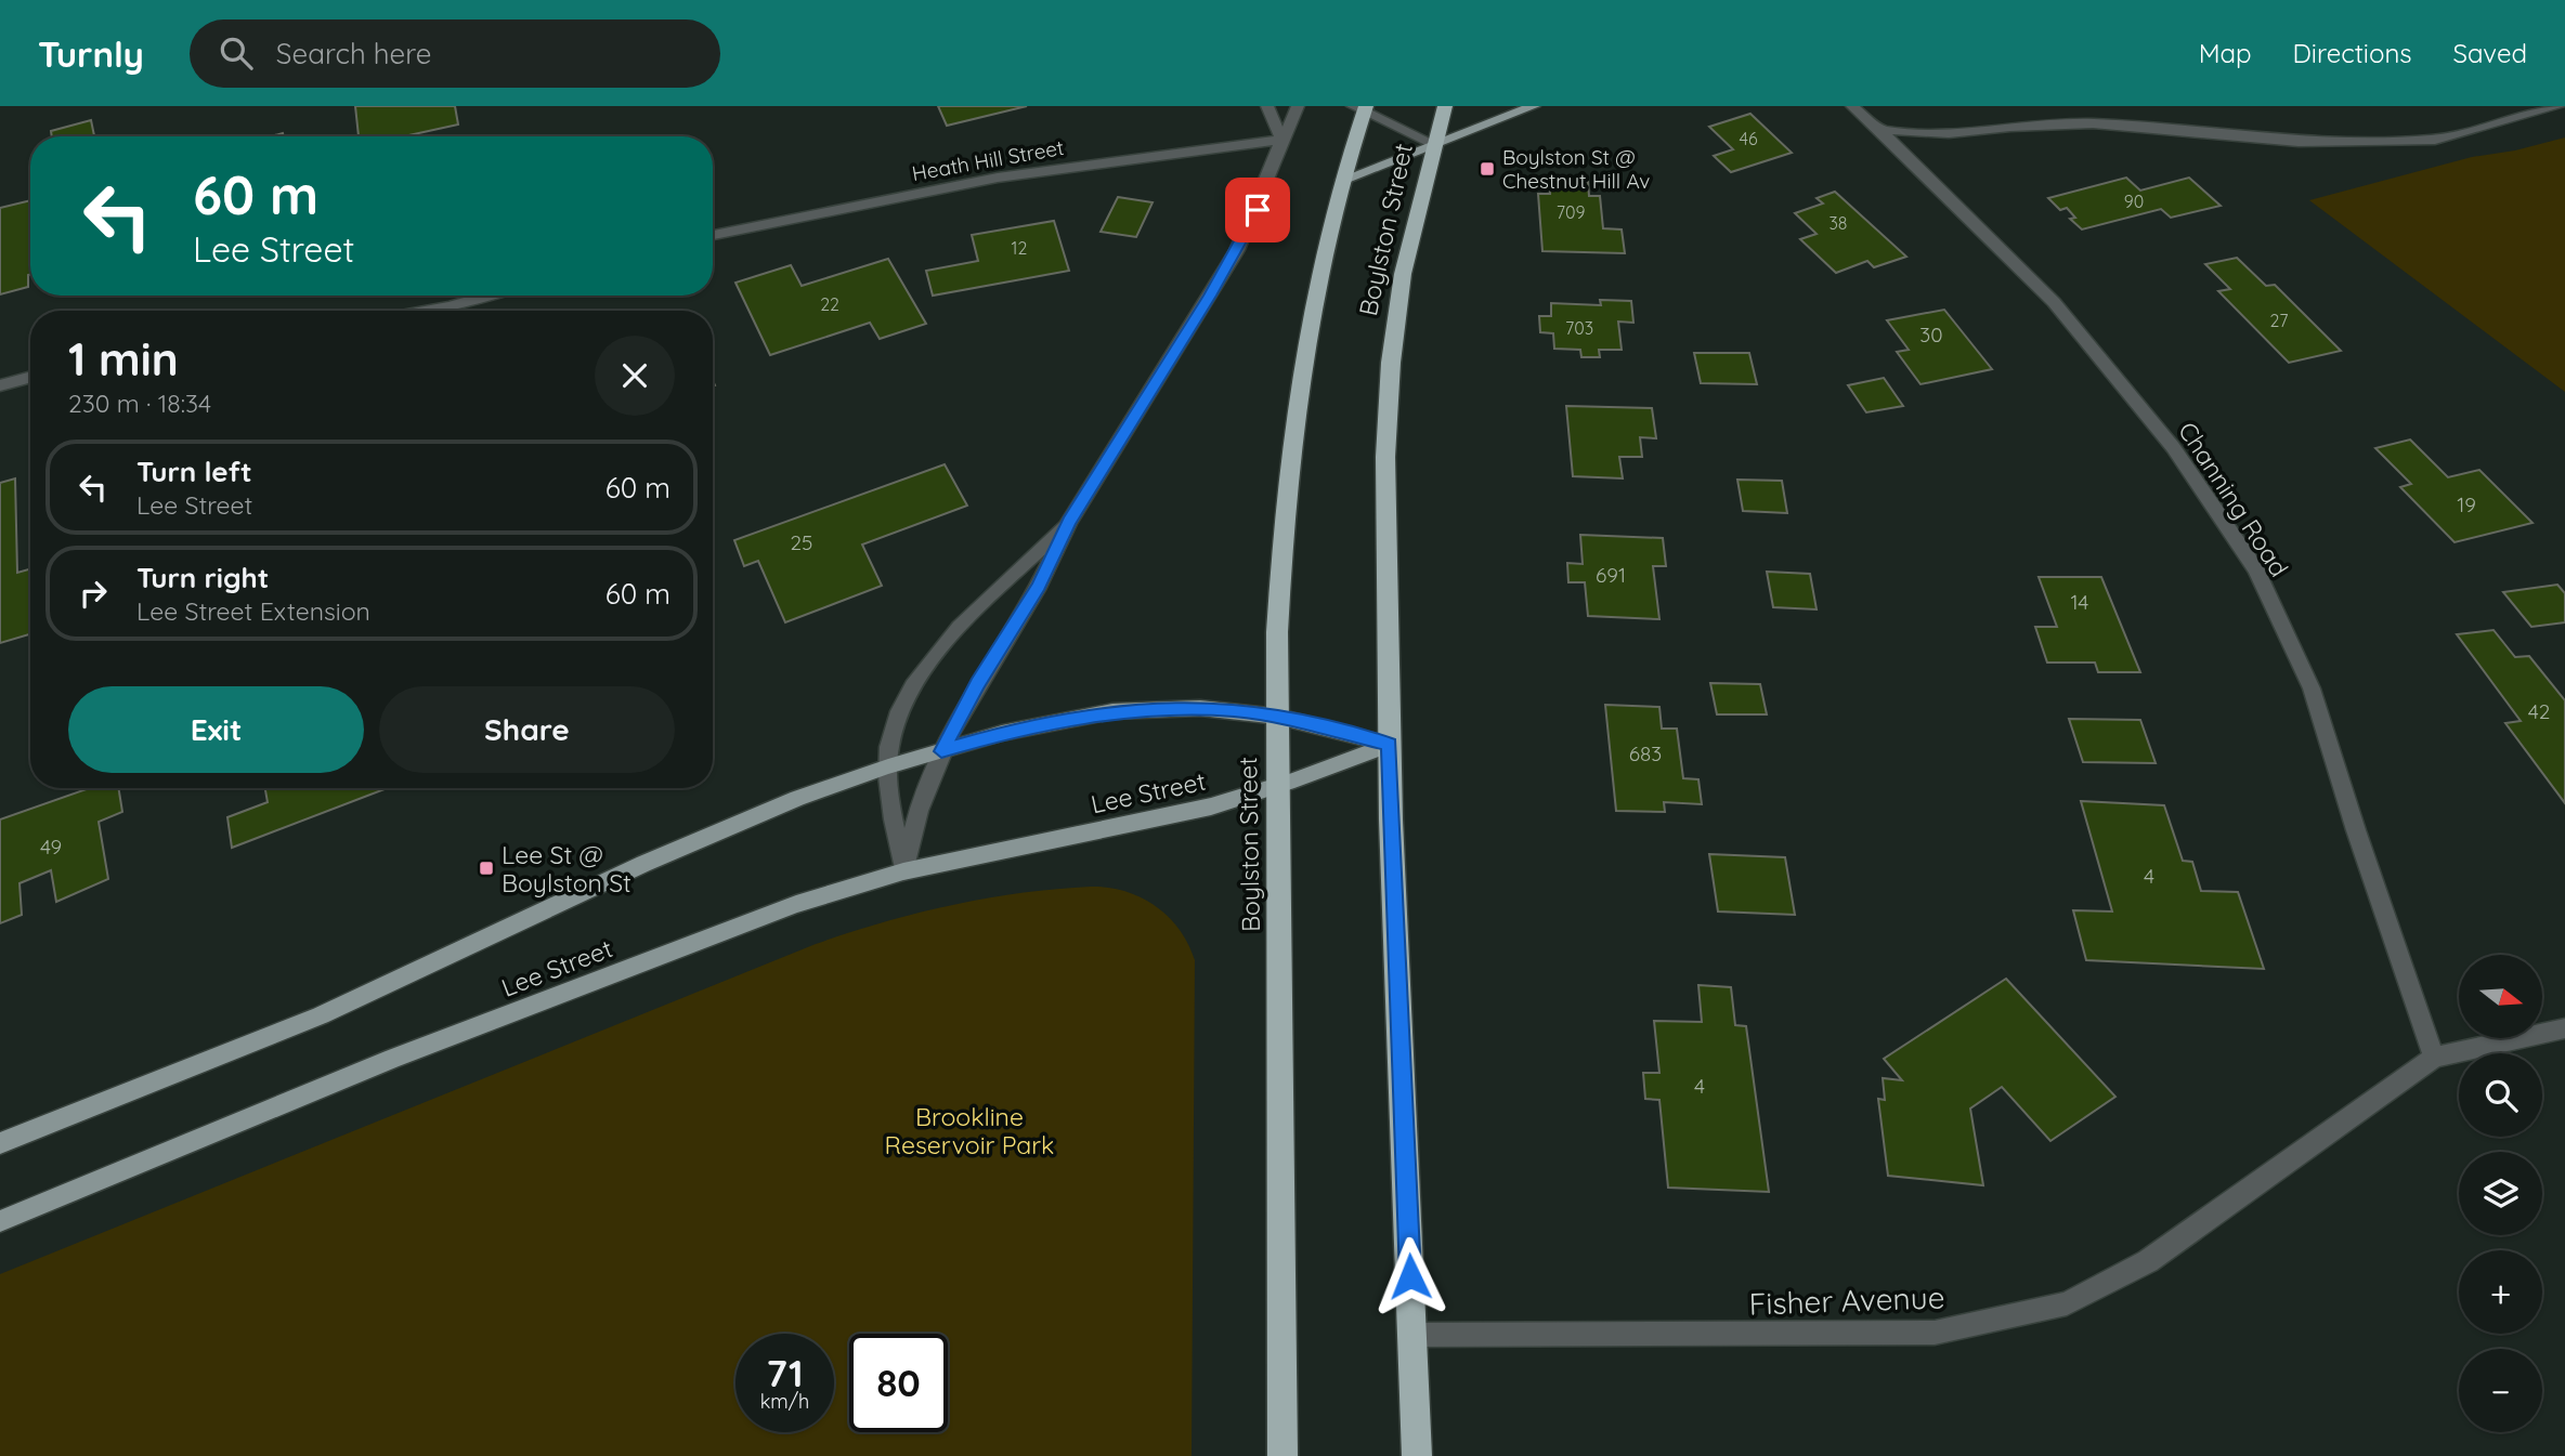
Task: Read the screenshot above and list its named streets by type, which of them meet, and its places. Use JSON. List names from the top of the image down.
{
  "streets": {
    "highway": ["Boylston Street"],
    "main road": ["Lee Street"],
    "street": ["Heath Hill Street", "Channing Road", "Fisher Avenue"]
  },
  "crossings": [
    ["Boylston Street", "Lee Street"],
    ["Boylston Street", "Fisher Avenue"],
    ["Channing Road", "Fisher Avenue"]
  ],
  "parks": ["Brookline Reservoir Park"],
  "places": {
    "transit": ["Boylston St @ Chestnut Hill Av", "Lee St @ Boylston St"]
  },
  "house_numbers": [
    "46",
    "90",
    "709",
    "38",
    "12",
    "22",
    "27",
    "703",
    "30",
    "19",
    "25",
    "691",
    "14",
    "42",
    "683",
    "49",
    "4",
    "4"
  ],
  "north": "right",
  "page": {
    "header": "Turnly",
    "search": "Search here",
    "nav": ["Map", "Directions", "Saved"],
    "turn": ["60 m", "Lee Street"],
    "heading": ["1 min", "230 m · 18:34"],
    "list": [
      {
        "name": "Turn left",
        "note": "Lee Street",
        "value": "60 m"
      },
      {
        "name": "Turn right",
        "note": "Lee Street Extension",
        "value": "60 m"
      }
    ],
    "buttons": ["Exit", "Share"],
    "map_buttons": ["+", "−"],
    "speed": "71 km/h",
    "limit": "80"
  }
}
